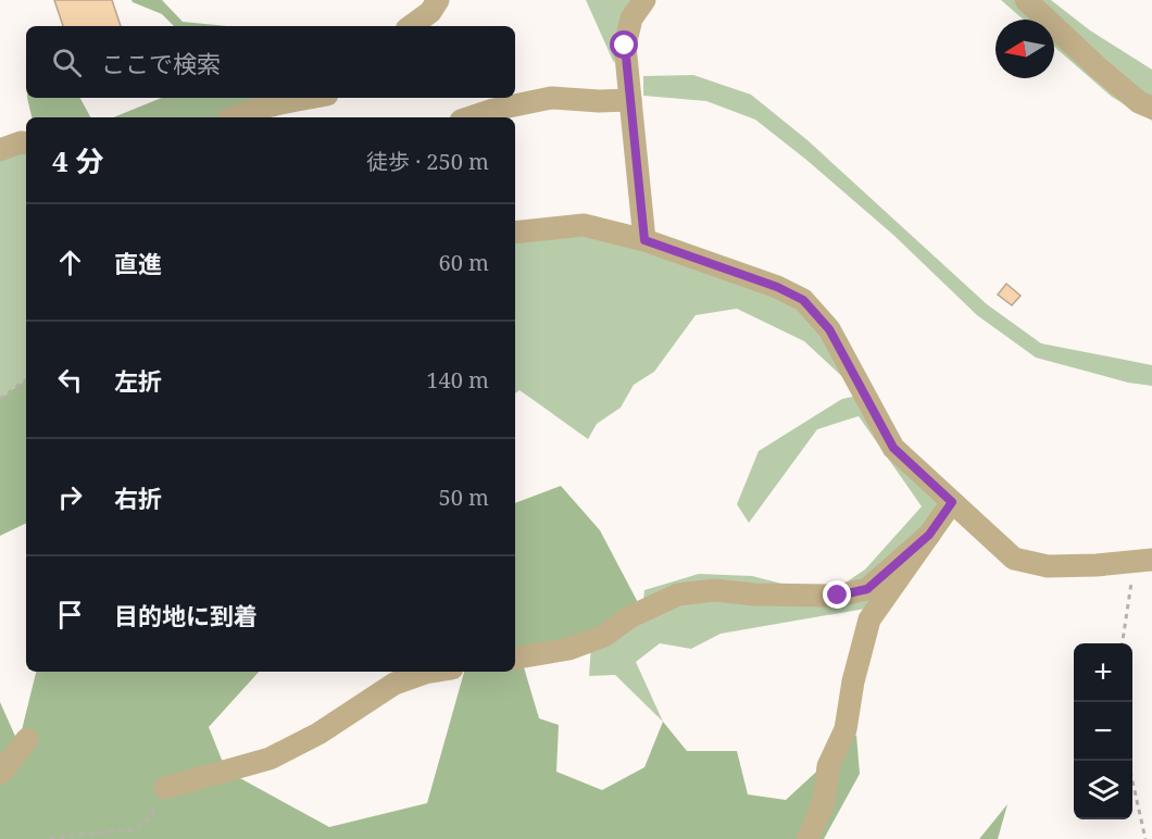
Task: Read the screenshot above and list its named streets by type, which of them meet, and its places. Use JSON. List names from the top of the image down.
{
  "north": "left",
  "page": {
    "search": "ここで検索",
    "heading": ["4 分", "徒歩 · 250 m"],
    "list": [
      ["直進", "60 m"],
      ["左折", "140 m"],
      ["右折", "50 m"],
      "目的地に到着"
    ],
    "map_buttons": ["+", "−"]
  }
}
